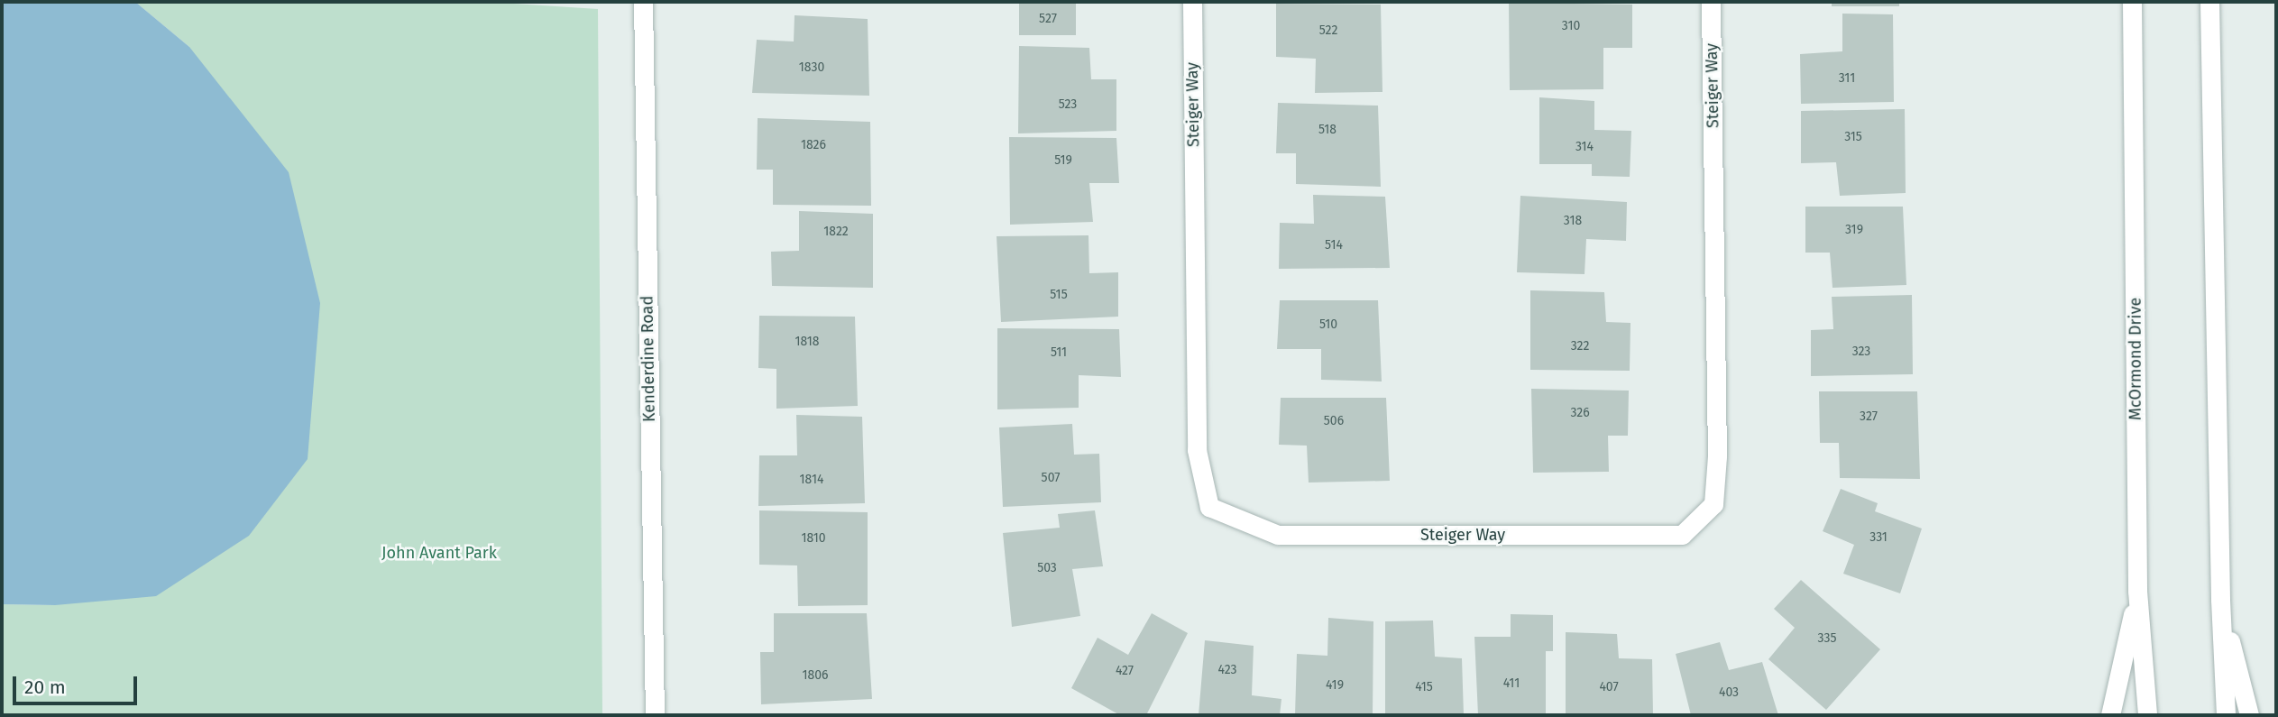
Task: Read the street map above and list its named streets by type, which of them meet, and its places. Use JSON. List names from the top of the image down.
{
  "streets": {
    "street": ["Steiger Way", "Kenderdine Road", "McOrmond Drive"]
  },
  "parks": ["John Avant Park"],
  "house_numbers": [
    "527",
    "310",
    "522",
    "1830",
    "311",
    "523",
    "518",
    "315",
    "1826",
    "314",
    "519",
    "318",
    "319",
    "1822",
    "514",
    "515",
    "510",
    "1818",
    "322",
    "323",
    "511",
    "326",
    "327",
    "506",
    "507",
    "1814",
    "331",
    "1810",
    "503",
    "335",
    "423",
    "427",
    "1806",
    "411",
    "419",
    "415",
    "407",
    "403"
  ],
  "scale_bar": "20 m"
}
